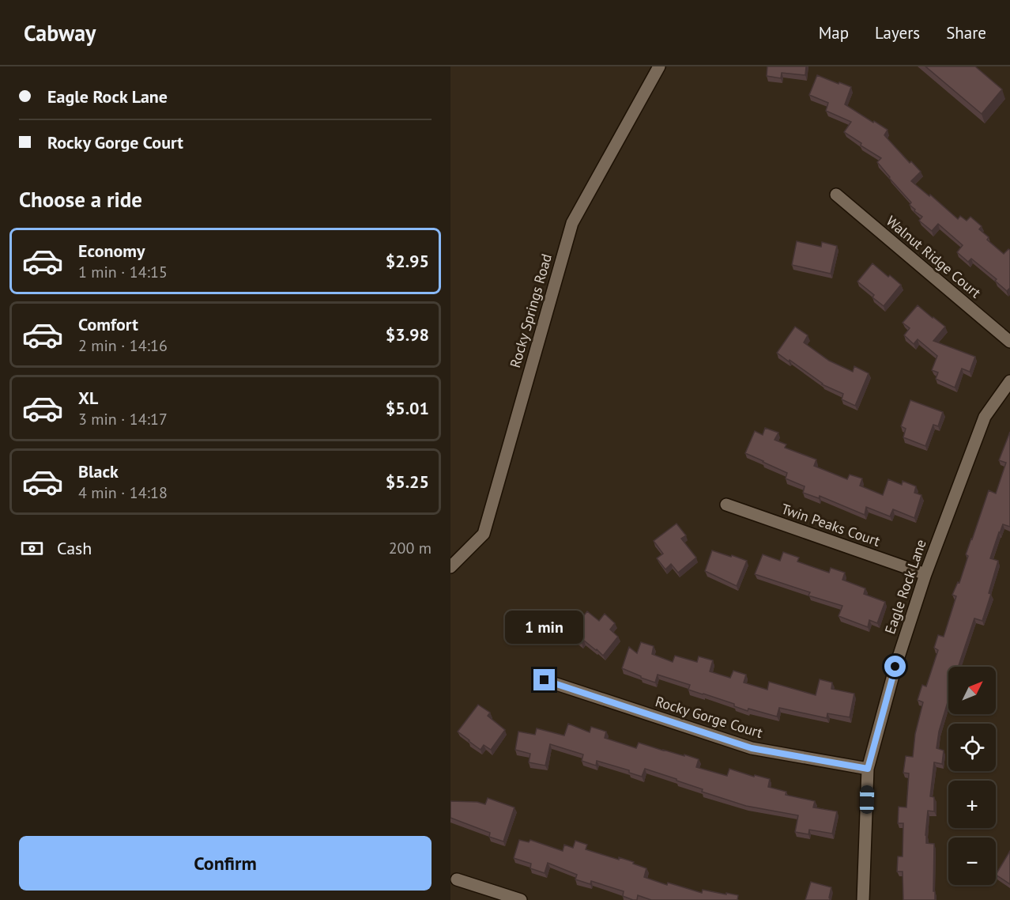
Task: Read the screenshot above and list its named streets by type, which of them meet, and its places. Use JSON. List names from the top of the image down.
{
  "streets": {
    "street": [
      "Walnut Ridge Court",
      "Rocky Springs Road",
      "Twin Peaks Court",
      "Eagle Rock Lane",
      "Rocky Gorge Court"
    ]
  },
  "crossings": [
    ["Twin Peaks Court", "Eagle Rock Lane"],
    ["Eagle Rock Lane", "Rocky Gorge Court"]
  ],
  "north": "top right",
  "page": {
    "header": "Cabway",
    "nav": ["Map", "Layers", "Share"],
    "banner": ["Eagle Rock Lane", "Rocky Gorge Court"],
    "heading": "Choose a ride",
    "list": [
      {
        "name": "Economy",
        "note": "1 min · 14:15",
        "value": "$2.95"
      },
      {
        "name": "Comfort",
        "note": "2 min · 14:16",
        "value": "$3.98"
      },
      {
        "name": "XL",
        "note": "3 min · 14:17",
        "value": "$5.01"
      },
      {
        "name": "Black",
        "note": "4 min · 14:18",
        "value": "$5.25"
      }
    ],
    "pay": ["Cash", "200 m"],
    "bubble": "1 min",
    "map_buttons": ["+", "−"],
    "buttons": "Confirm"
  }
}
